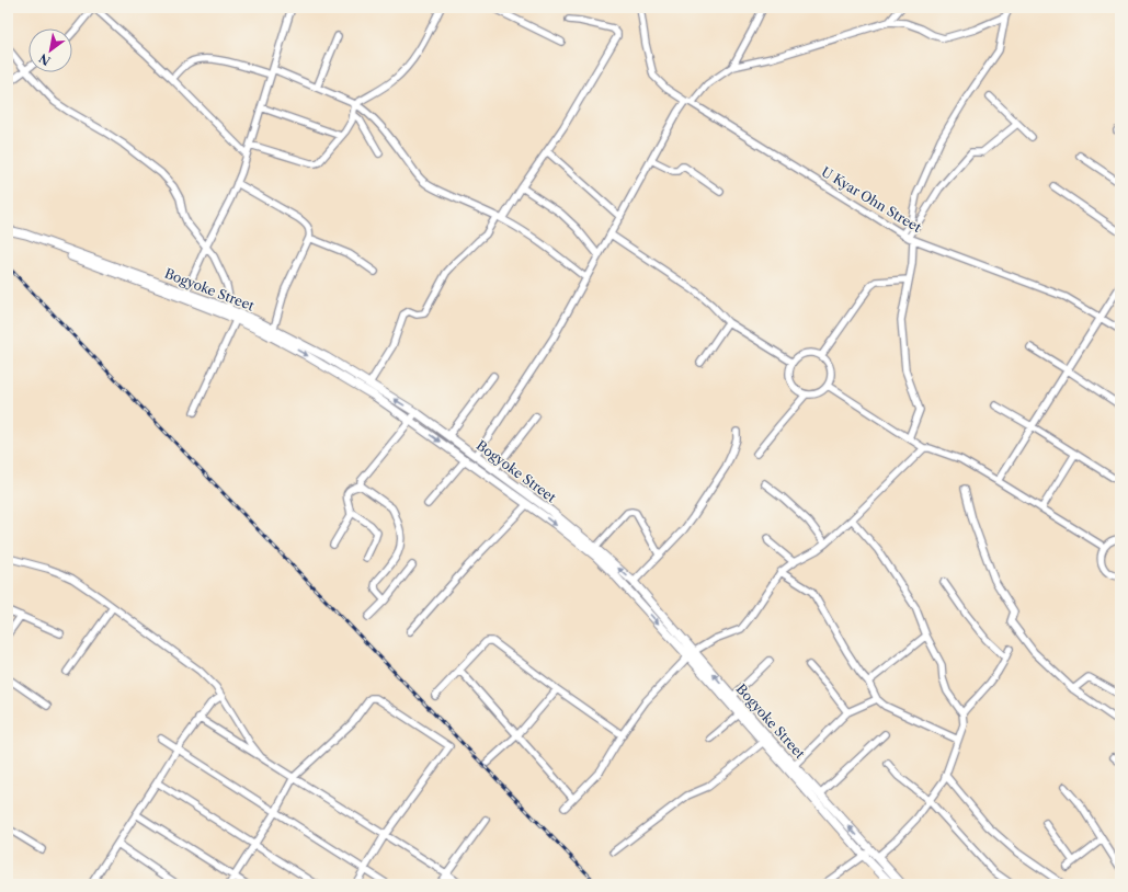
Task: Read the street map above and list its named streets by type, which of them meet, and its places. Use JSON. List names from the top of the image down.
{
  "streets": {
    "main road": ["Bogyoke Street"],
    "street": ["U Kyar Ohn Street"]
  },
  "north": "bottom left"
}
